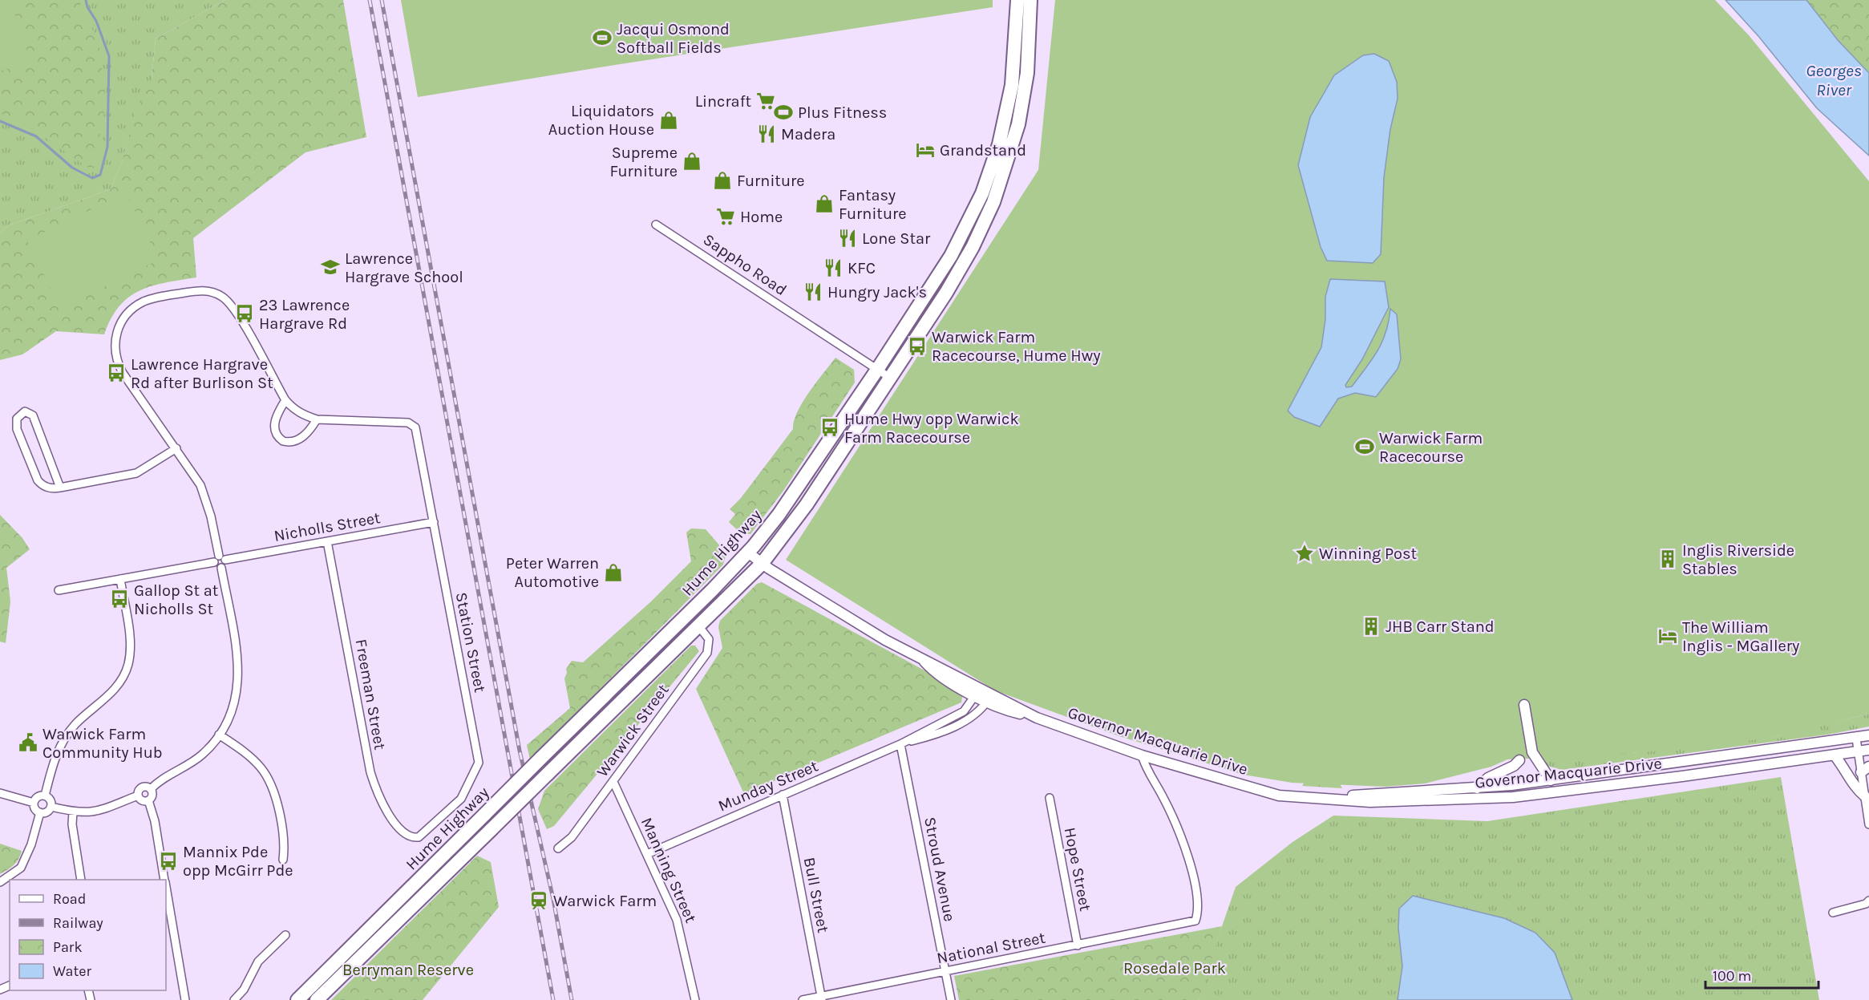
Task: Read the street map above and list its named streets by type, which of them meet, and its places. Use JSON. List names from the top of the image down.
{
  "streets": {
    "highway": ["Hume Highway"],
    "main road": ["Governor Macquarie Drive"],
    "street": [
      "Sappho Road",
      "Nicholls Street",
      "Station Street",
      "Freeman Street",
      "Warwick Street",
      "Munday Street",
      "Stroud Avenue",
      "Hope Street",
      "Manning Street",
      "Bull Street",
      "National Street"
    ]
  },
  "crossings": [
    ["Sappho Road", "Hume Highway"],
    ["Nicholls Street", "Station Street"],
    ["Nicholls Street", "Freeman Street"],
    ["Hume Highway", "Warwick Street"],
    ["Hume Highway", "Governor Macquarie Drive"],
    ["Station Street", "Freeman Street"],
    ["Warwick Street", "Manning Street"],
    ["Governor Macquarie Drive", "Munday Street"],
    ["Governor Macquarie Drive", "National Street"],
    ["Munday Street", "Stroud Avenue"],
    ["Munday Street", "Manning Street"],
    ["Munday Street", "Bull Street"],
    ["Stroud Avenue", "National Street"],
    ["Hope Street", "National Street"],
    ["Bull Street", "National Street"]
  ],
  "water": ["Georges River"],
  "parks": ["Rosedale Park", "Berryman Reserve"],
  "places": {
    "sports": ["Jacqui Osmond Softball Fields", "Plus Fitness", "Warwick Farm Racecourse"],
    "supermarket": ["Lincraft", "Home"],
    "shop": [
      "Liquidators Auction House",
      "Supreme Furniture",
      "Furniture",
      "Fantasy Furniture",
      "Peter Warren Automotive"
    ],
    "restaurant": [
      "Madera",
      "Lone Star",
      "KFC",
      "Hungry Jack's"
    ],
    "hotel": ["Grandstand", "The William Inglis - MGallery"],
    "school or university": ["Lawrence Hargrave School"],
    "bus stop": [
      "23 Lawrence Hargrave Rd",
      "Warwick Farm Racecourse, Hume Hwy",
      "Lawrence Hargrave Rd after Burlison St",
      "Hume Hwy opp Warwick Farm Racecourse",
      "Gallop St at Nicholls St",
      "Mannix Pde opp McGirr Pde"
    ],
    "place": ["Winning Post"],
    "building": ["Inglis Riverside Stables", "JHB Carr Stand"],
    "public building": ["Warwick Farm Community Hub"],
    "station": ["Warwick Farm"]
  },
  "legend": [
    "Road",
    "Railway",
    "Park",
    "Water"
  ],
  "scale_bar": "100 m"
}
